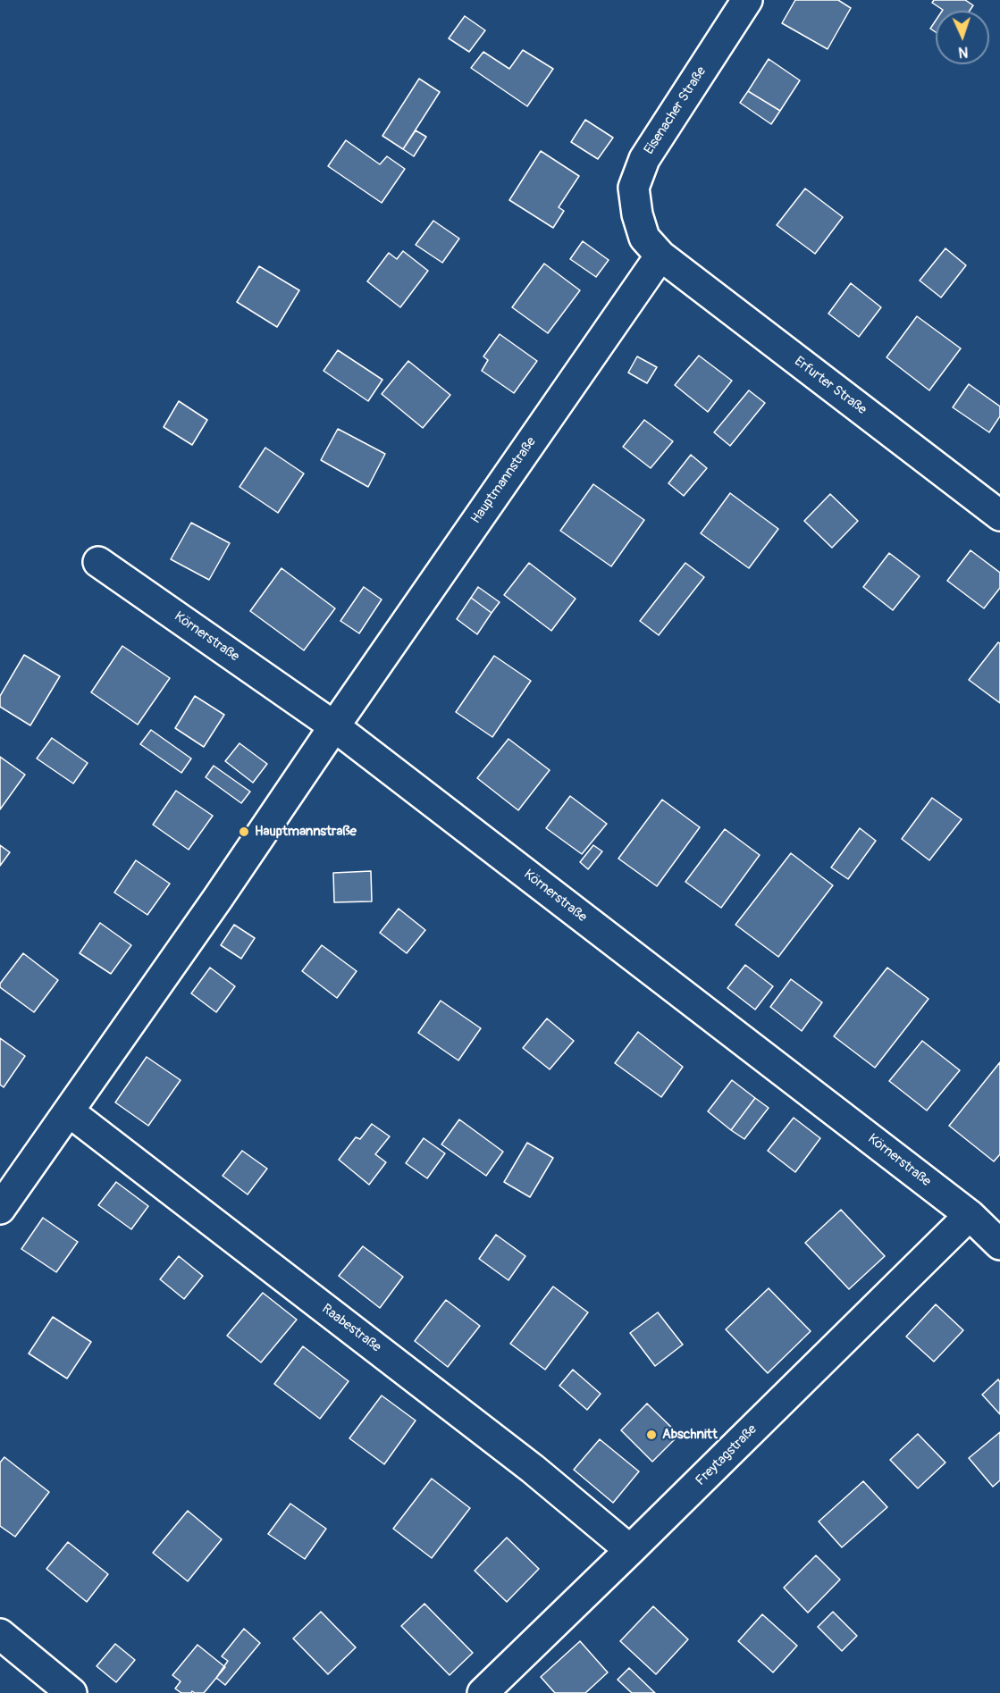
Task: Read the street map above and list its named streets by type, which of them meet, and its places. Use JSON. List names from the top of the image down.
{
  "streets": {
    "street": [
      "Eisenacher Straße",
      "Erfurter Straße",
      "Hauptmannstraße",
      "Körnerstraße",
      "Raabestraße",
      "Freytagstraße"
    ]
  },
  "crossings": [
    ["Eisenacher Straße", "Erfurter Straße"],
    ["Eisenacher Straße", "Hauptmannstraße"],
    ["Erfurter Straße", "Hauptmannstraße"],
    ["Hauptmannstraße", "Körnerstraße"],
    ["Hauptmannstraße", "Raabestraße"],
    ["Körnerstraße", "Freytagstraße"],
    ["Raabestraße", "Freytagstraße"]
  ],
  "places": ["Hauptmannstraße", "Abschnitt"],
  "north": "bottom"
}
